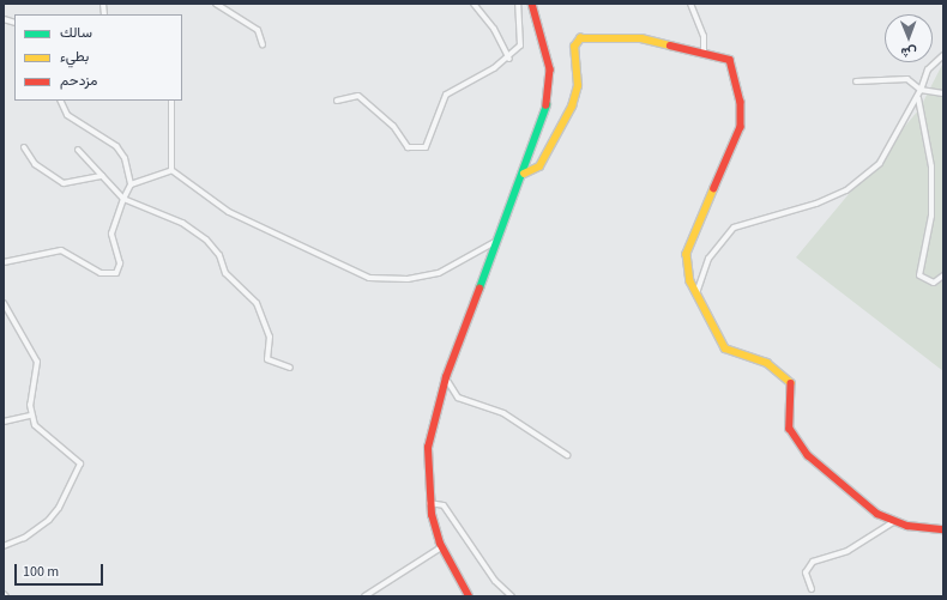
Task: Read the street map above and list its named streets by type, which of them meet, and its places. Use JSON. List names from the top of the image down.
{
  "legend": ["سالك", "بطيء", "مزدحم"],
  "scale_bar": "100 m",
  "north": "bottom"
}
